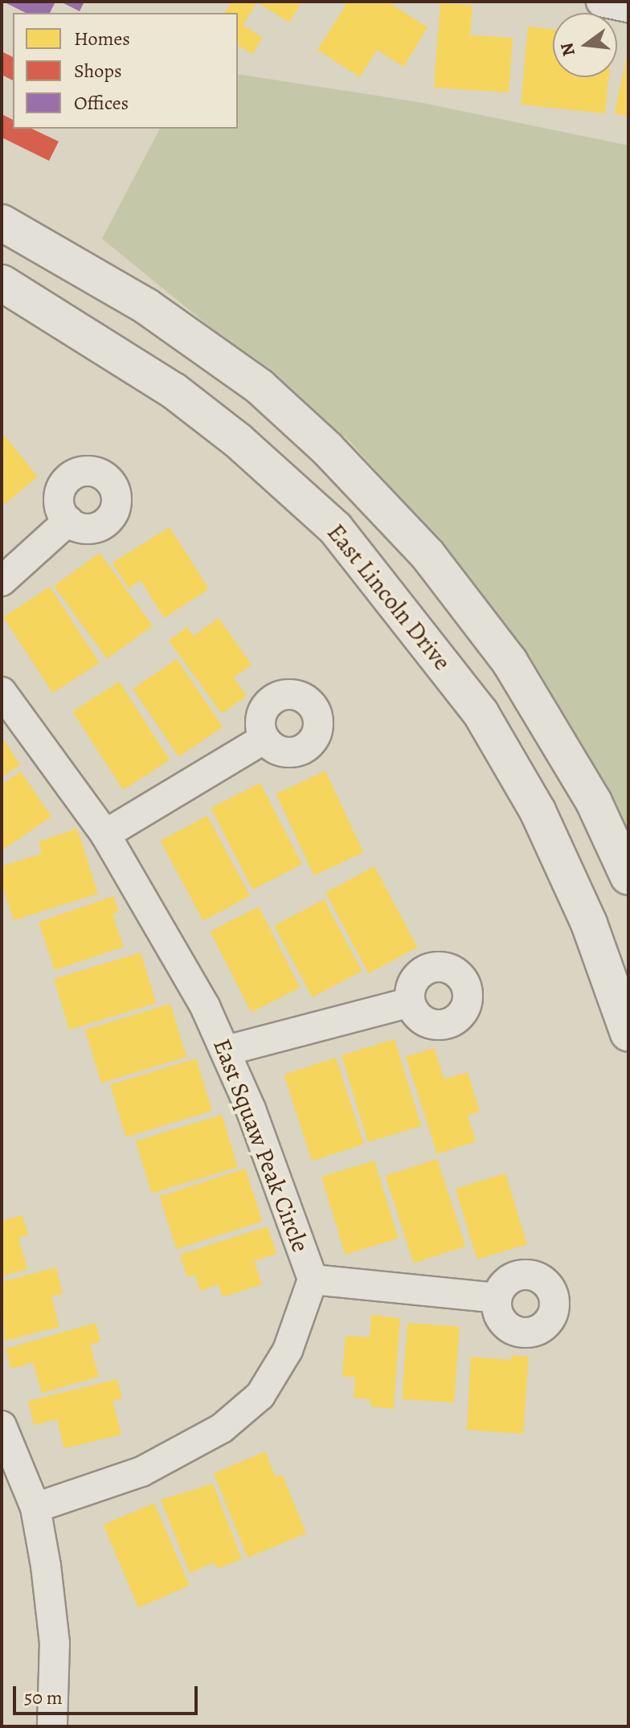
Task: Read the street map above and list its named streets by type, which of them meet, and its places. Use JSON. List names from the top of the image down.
{
  "streets": {
    "main road": ["East Lincoln Drive"],
    "street": ["East Squaw Peak Circle"]
  },
  "legend": ["Homes", "Shops", "Offices"],
  "scale_bar": "50 m",
  "north": "left"
}
